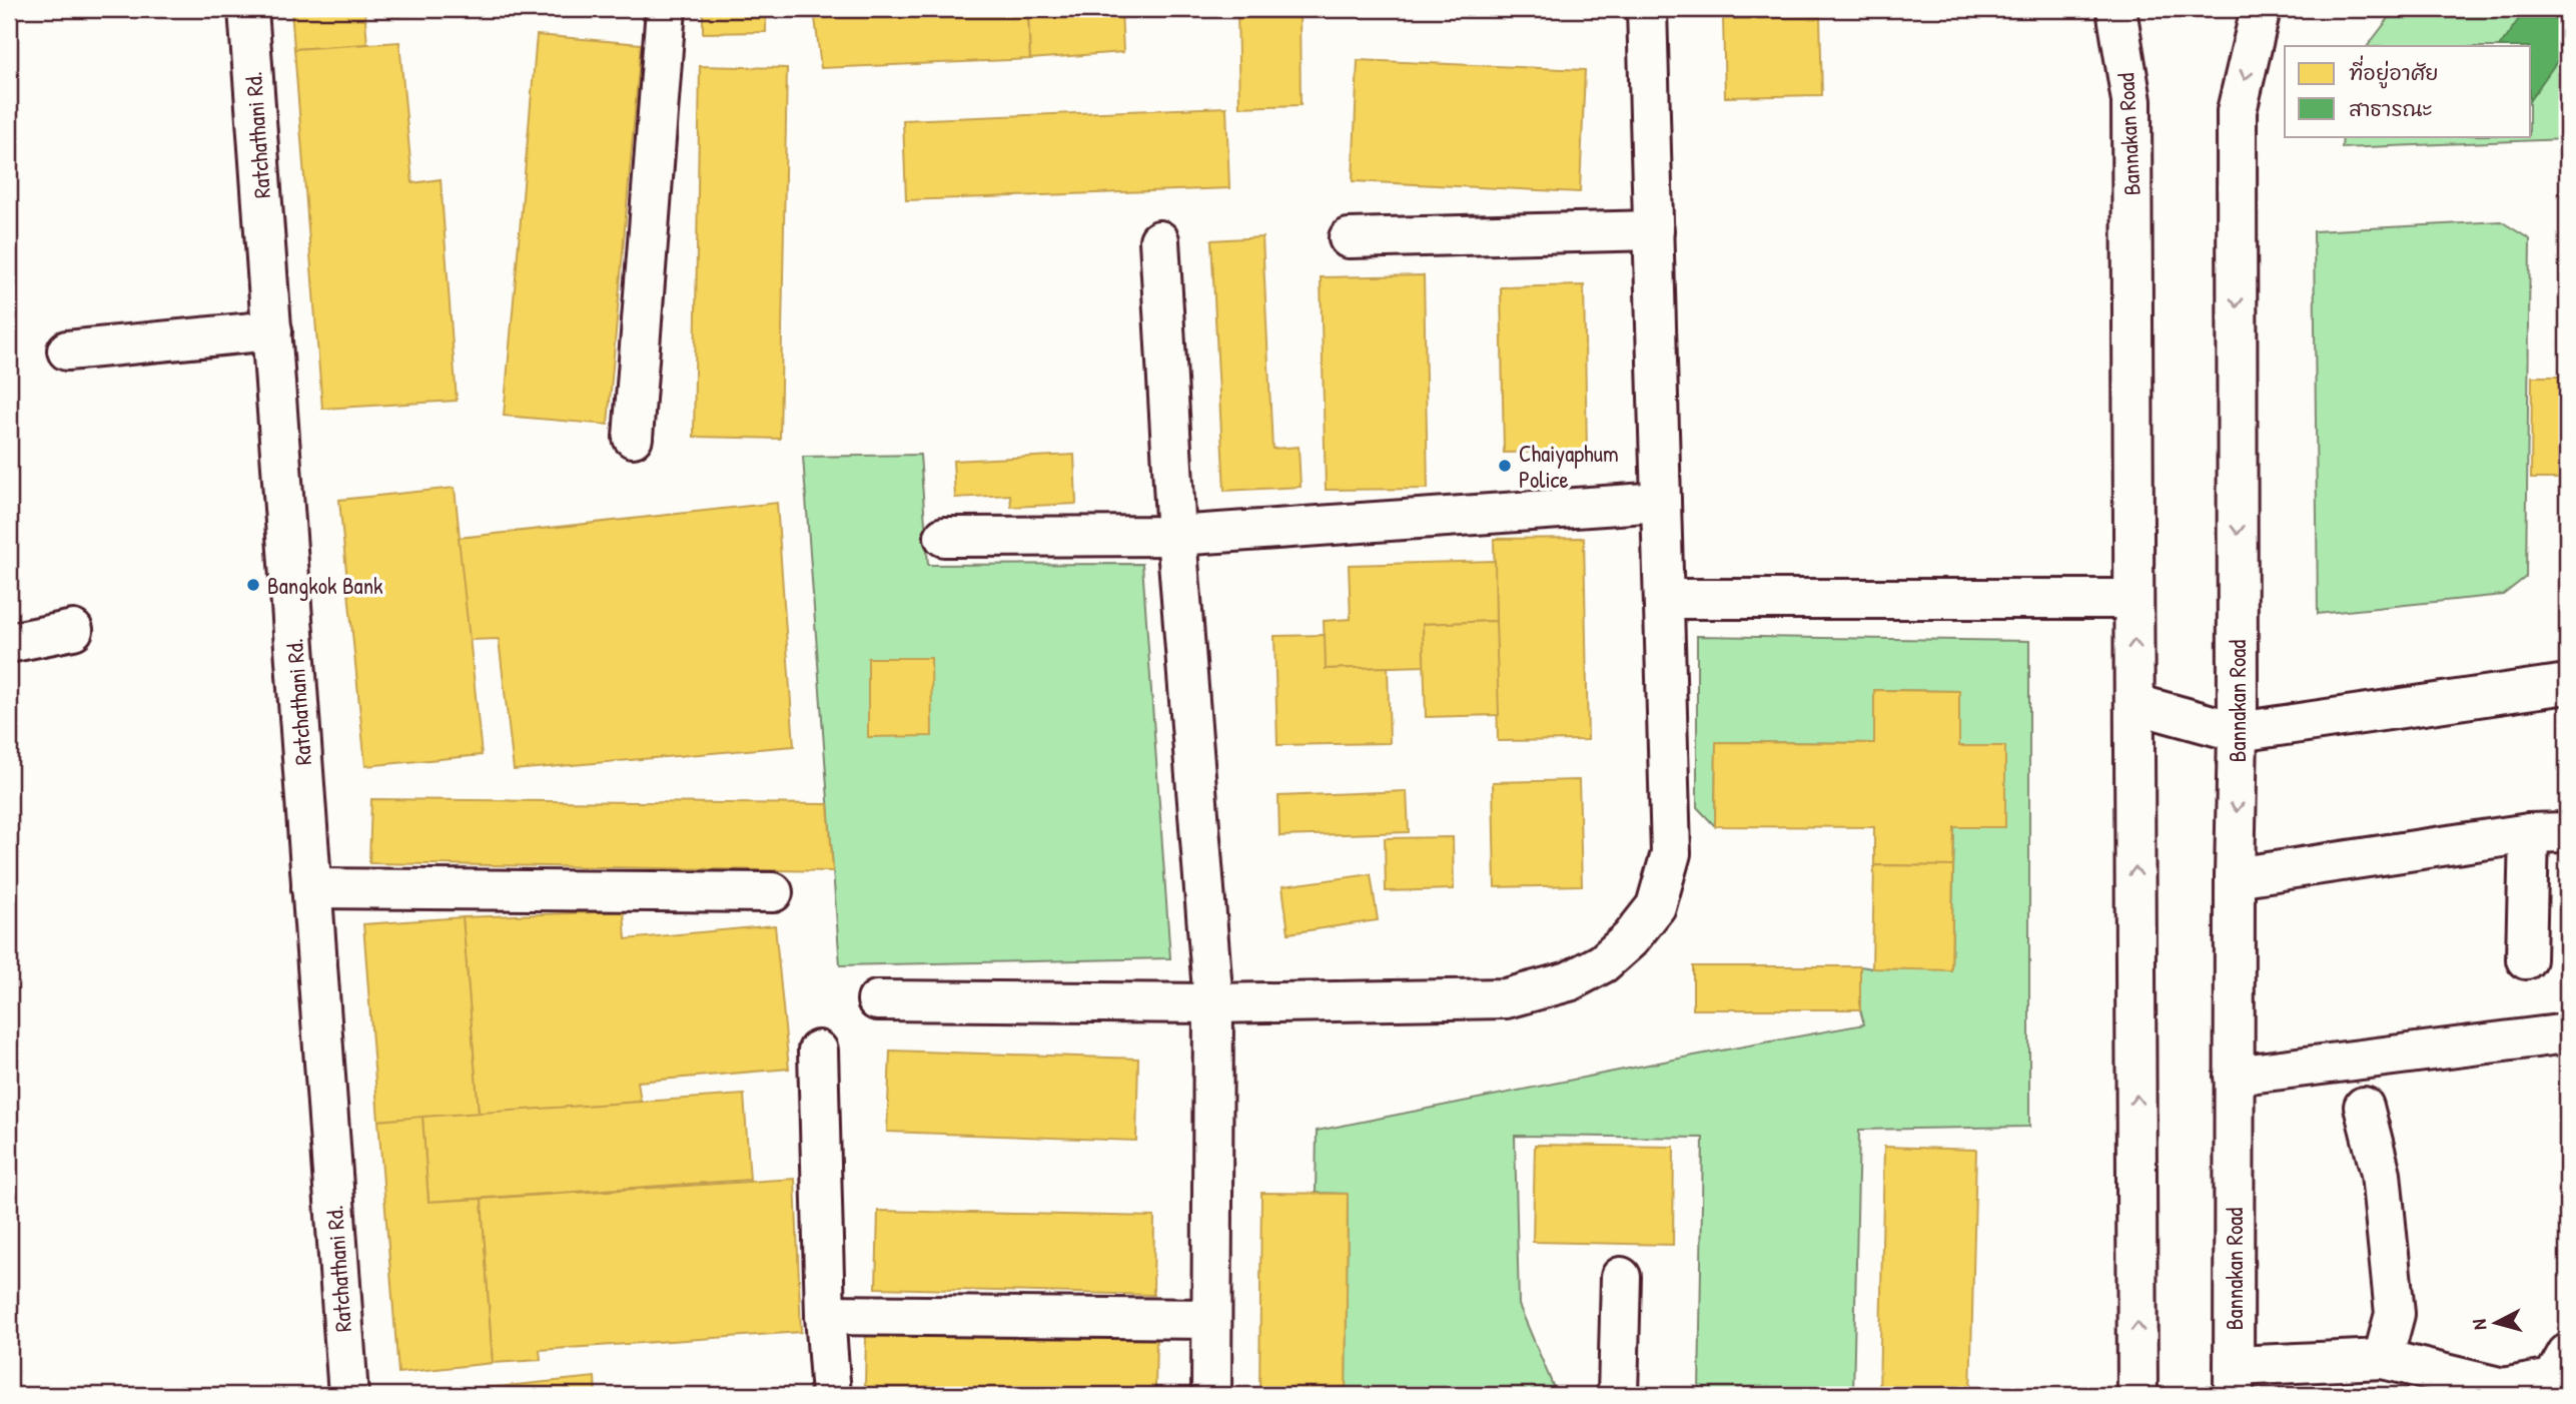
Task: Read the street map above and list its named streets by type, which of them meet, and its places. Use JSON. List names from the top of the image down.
{
  "streets": {
    "main road": ["Bannakan Road", "Ratchathani Rd."]
  },
  "places": ["Chaiyaphum Police", "Bangkok Bank"],
  "legend": ["ที่อยู่อาศัย", "สาธารณะ"],
  "north": "left"
}
